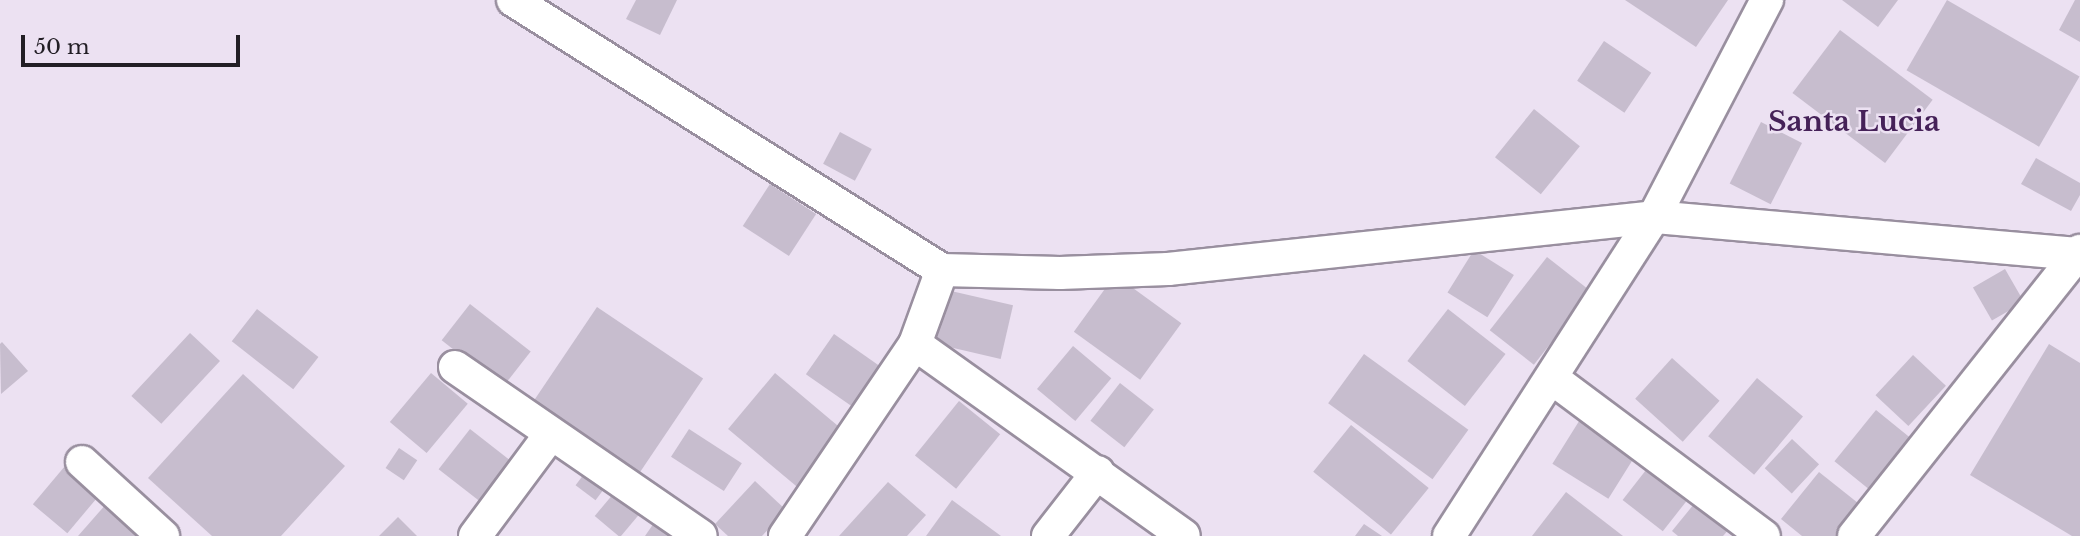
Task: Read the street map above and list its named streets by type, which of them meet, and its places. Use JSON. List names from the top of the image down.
{
  "districts": ["Santa Lucia"],
  "scale_bar": "50 m"
}
